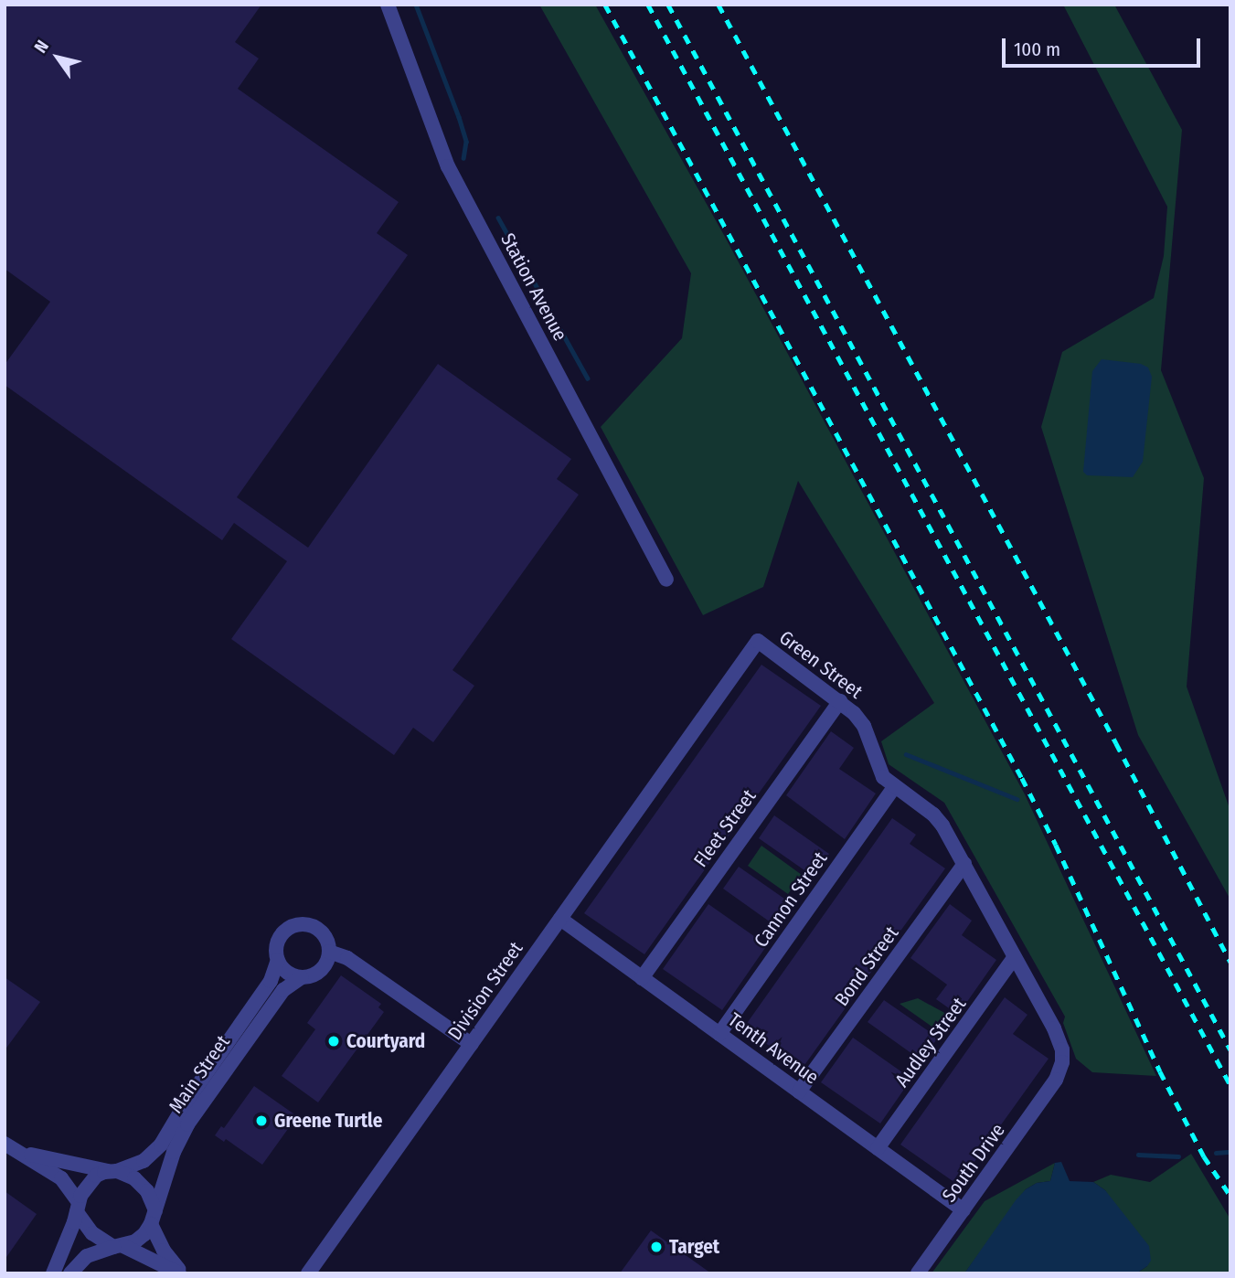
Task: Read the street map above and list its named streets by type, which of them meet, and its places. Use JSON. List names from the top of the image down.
{
  "streets": {
    "street": [
      "Station Avenue",
      "Green Street",
      "Fleet Street",
      "Cannon Street",
      "Bond Street",
      "Division Street",
      "Audley Street",
      "Tenth Avenue",
      "Main Street",
      "South Drive"
    ]
  },
  "crossings": [
    ["Green Street", "Fleet Street"],
    ["Green Street", "Cannon Street"],
    ["Green Street", "Bond Street"],
    ["Green Street", "Division Street"],
    ["Green Street", "Audley Street"],
    ["Green Street", "Tenth Avenue"],
    ["Green Street", "South Drive"],
    ["Fleet Street", "Tenth Avenue"],
    ["Cannon Street", "Tenth Avenue"],
    ["Bond Street", "Tenth Avenue"],
    ["Division Street", "Tenth Avenue"],
    ["Audley Street", "Tenth Avenue"],
    ["Tenth Avenue", "South Drive"]
  ],
  "places": ["Courtyard", "Greene Turtle", "Target"],
  "scale_bar": "100 m",
  "north": "top left"
}
